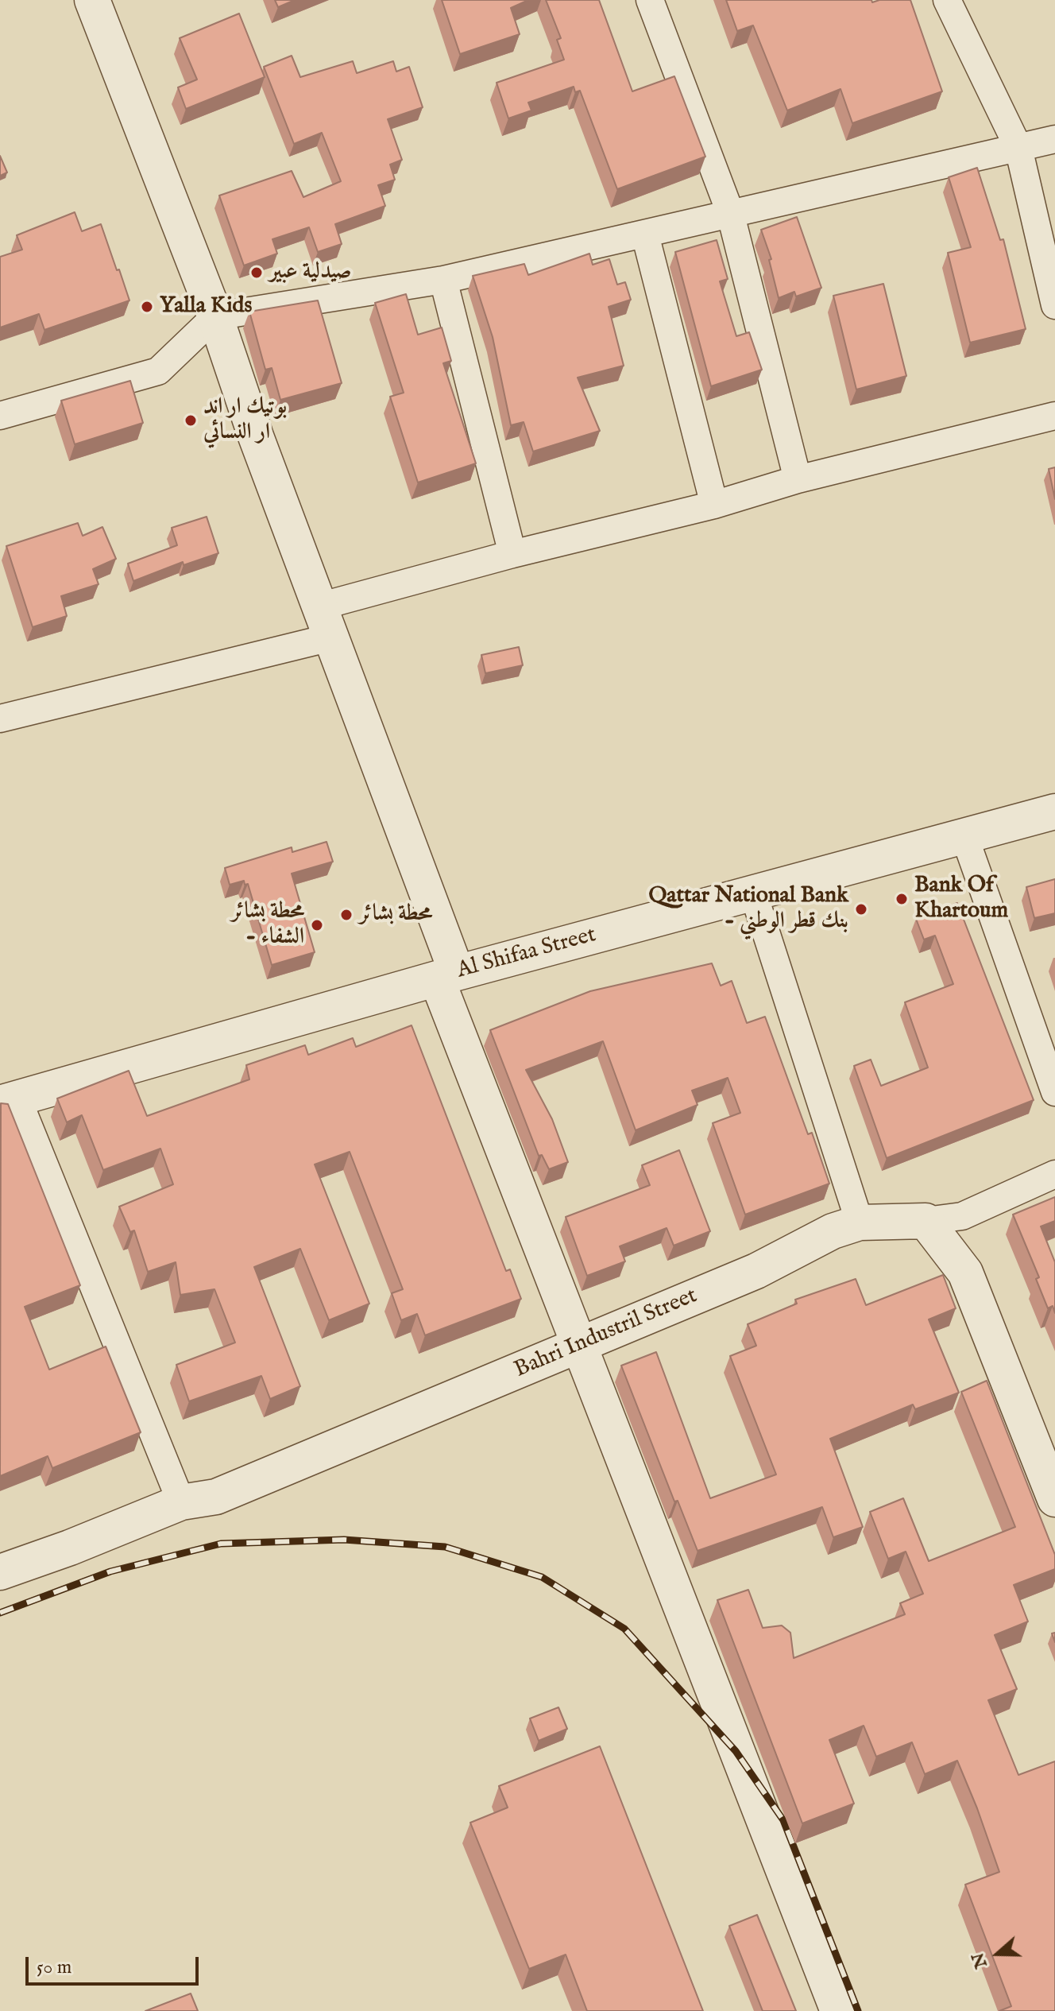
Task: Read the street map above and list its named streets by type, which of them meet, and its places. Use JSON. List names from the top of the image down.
{
  "streets": {
    "street": ["Al Shifaa Street", "Bahri Industril Street"]
  },
  "places": [
    "صيدلية عبير",
    "Yalla Kids",
    "بوتيك ار اند ار النسائي",
    "Bank Of Khartoum",
    "Qattar National Bank - بنك قطر الوطني",
    "محطة بشائر",
    "محطة بشائر - الشفاء"
  ],
  "scale_bar": "50 m",
  "north": "left"
}
